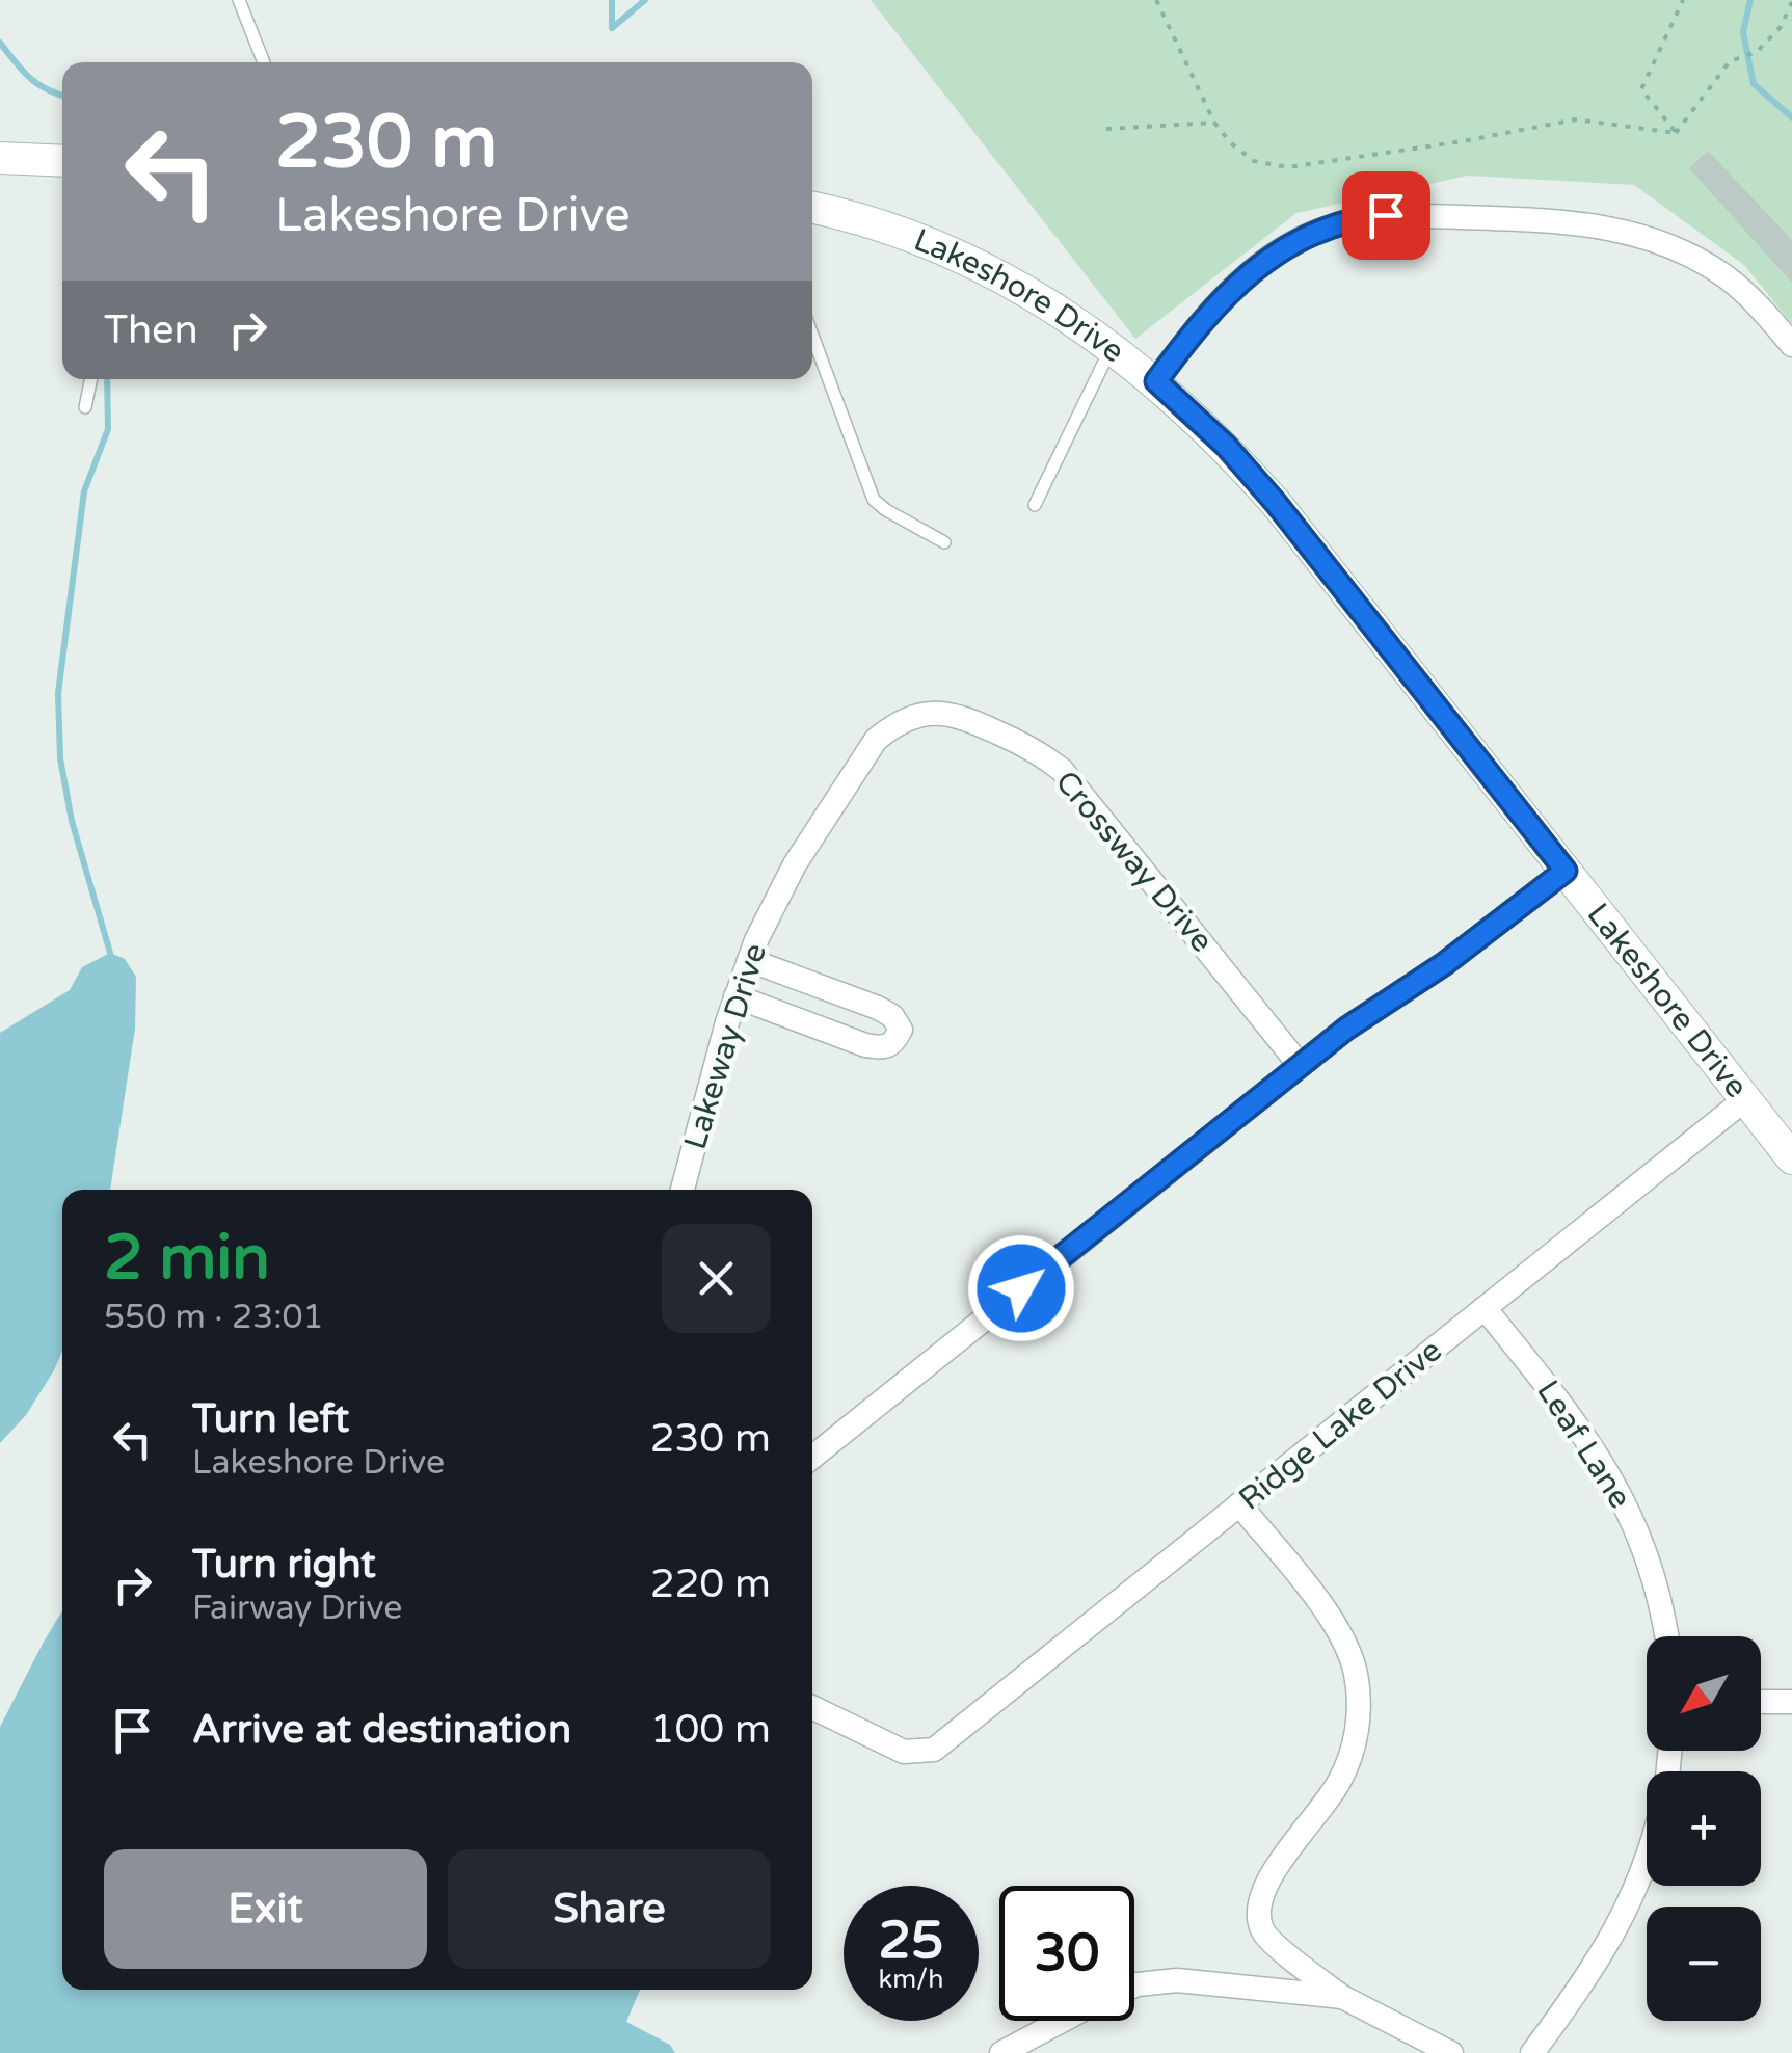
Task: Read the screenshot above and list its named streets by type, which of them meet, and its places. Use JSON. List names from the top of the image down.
{
  "streets": {
    "main road": ["Lakeshore Drive"],
    "street": [
      "Crossway Drive",
      "Lakeway Drive",
      "Ridge Lake Drive",
      "Leaf Lane"
    ]
  },
  "crossings": [
    ["Lakeshore Drive", "Ridge Lake Drive"],
    ["Crossway Drive", "Lakeway Drive"],
    ["Ridge Lake Drive", "Leaf Lane"]
  ],
  "north": "bottom left",
  "page": {
    "turn": ["230 m", "Lakeshore Drive"],
    "then": "Then",
    "heading": ["2 min", "550 m · 23:01"],
    "list": [
      {
        "name": "Turn left",
        "note": "Lakeshore Drive",
        "value": "230 m"
      },
      {
        "name": "Turn right",
        "note": "Fairway Drive",
        "value": "220 m"
      },
      {
        "name": "Arrive at destination",
        "value": "100 m"
      }
    ],
    "map_buttons": ["+", "−"],
    "buttons": ["Exit", "Share"],
    "speed": "25 km/h",
    "limit": "30"
  }
}
